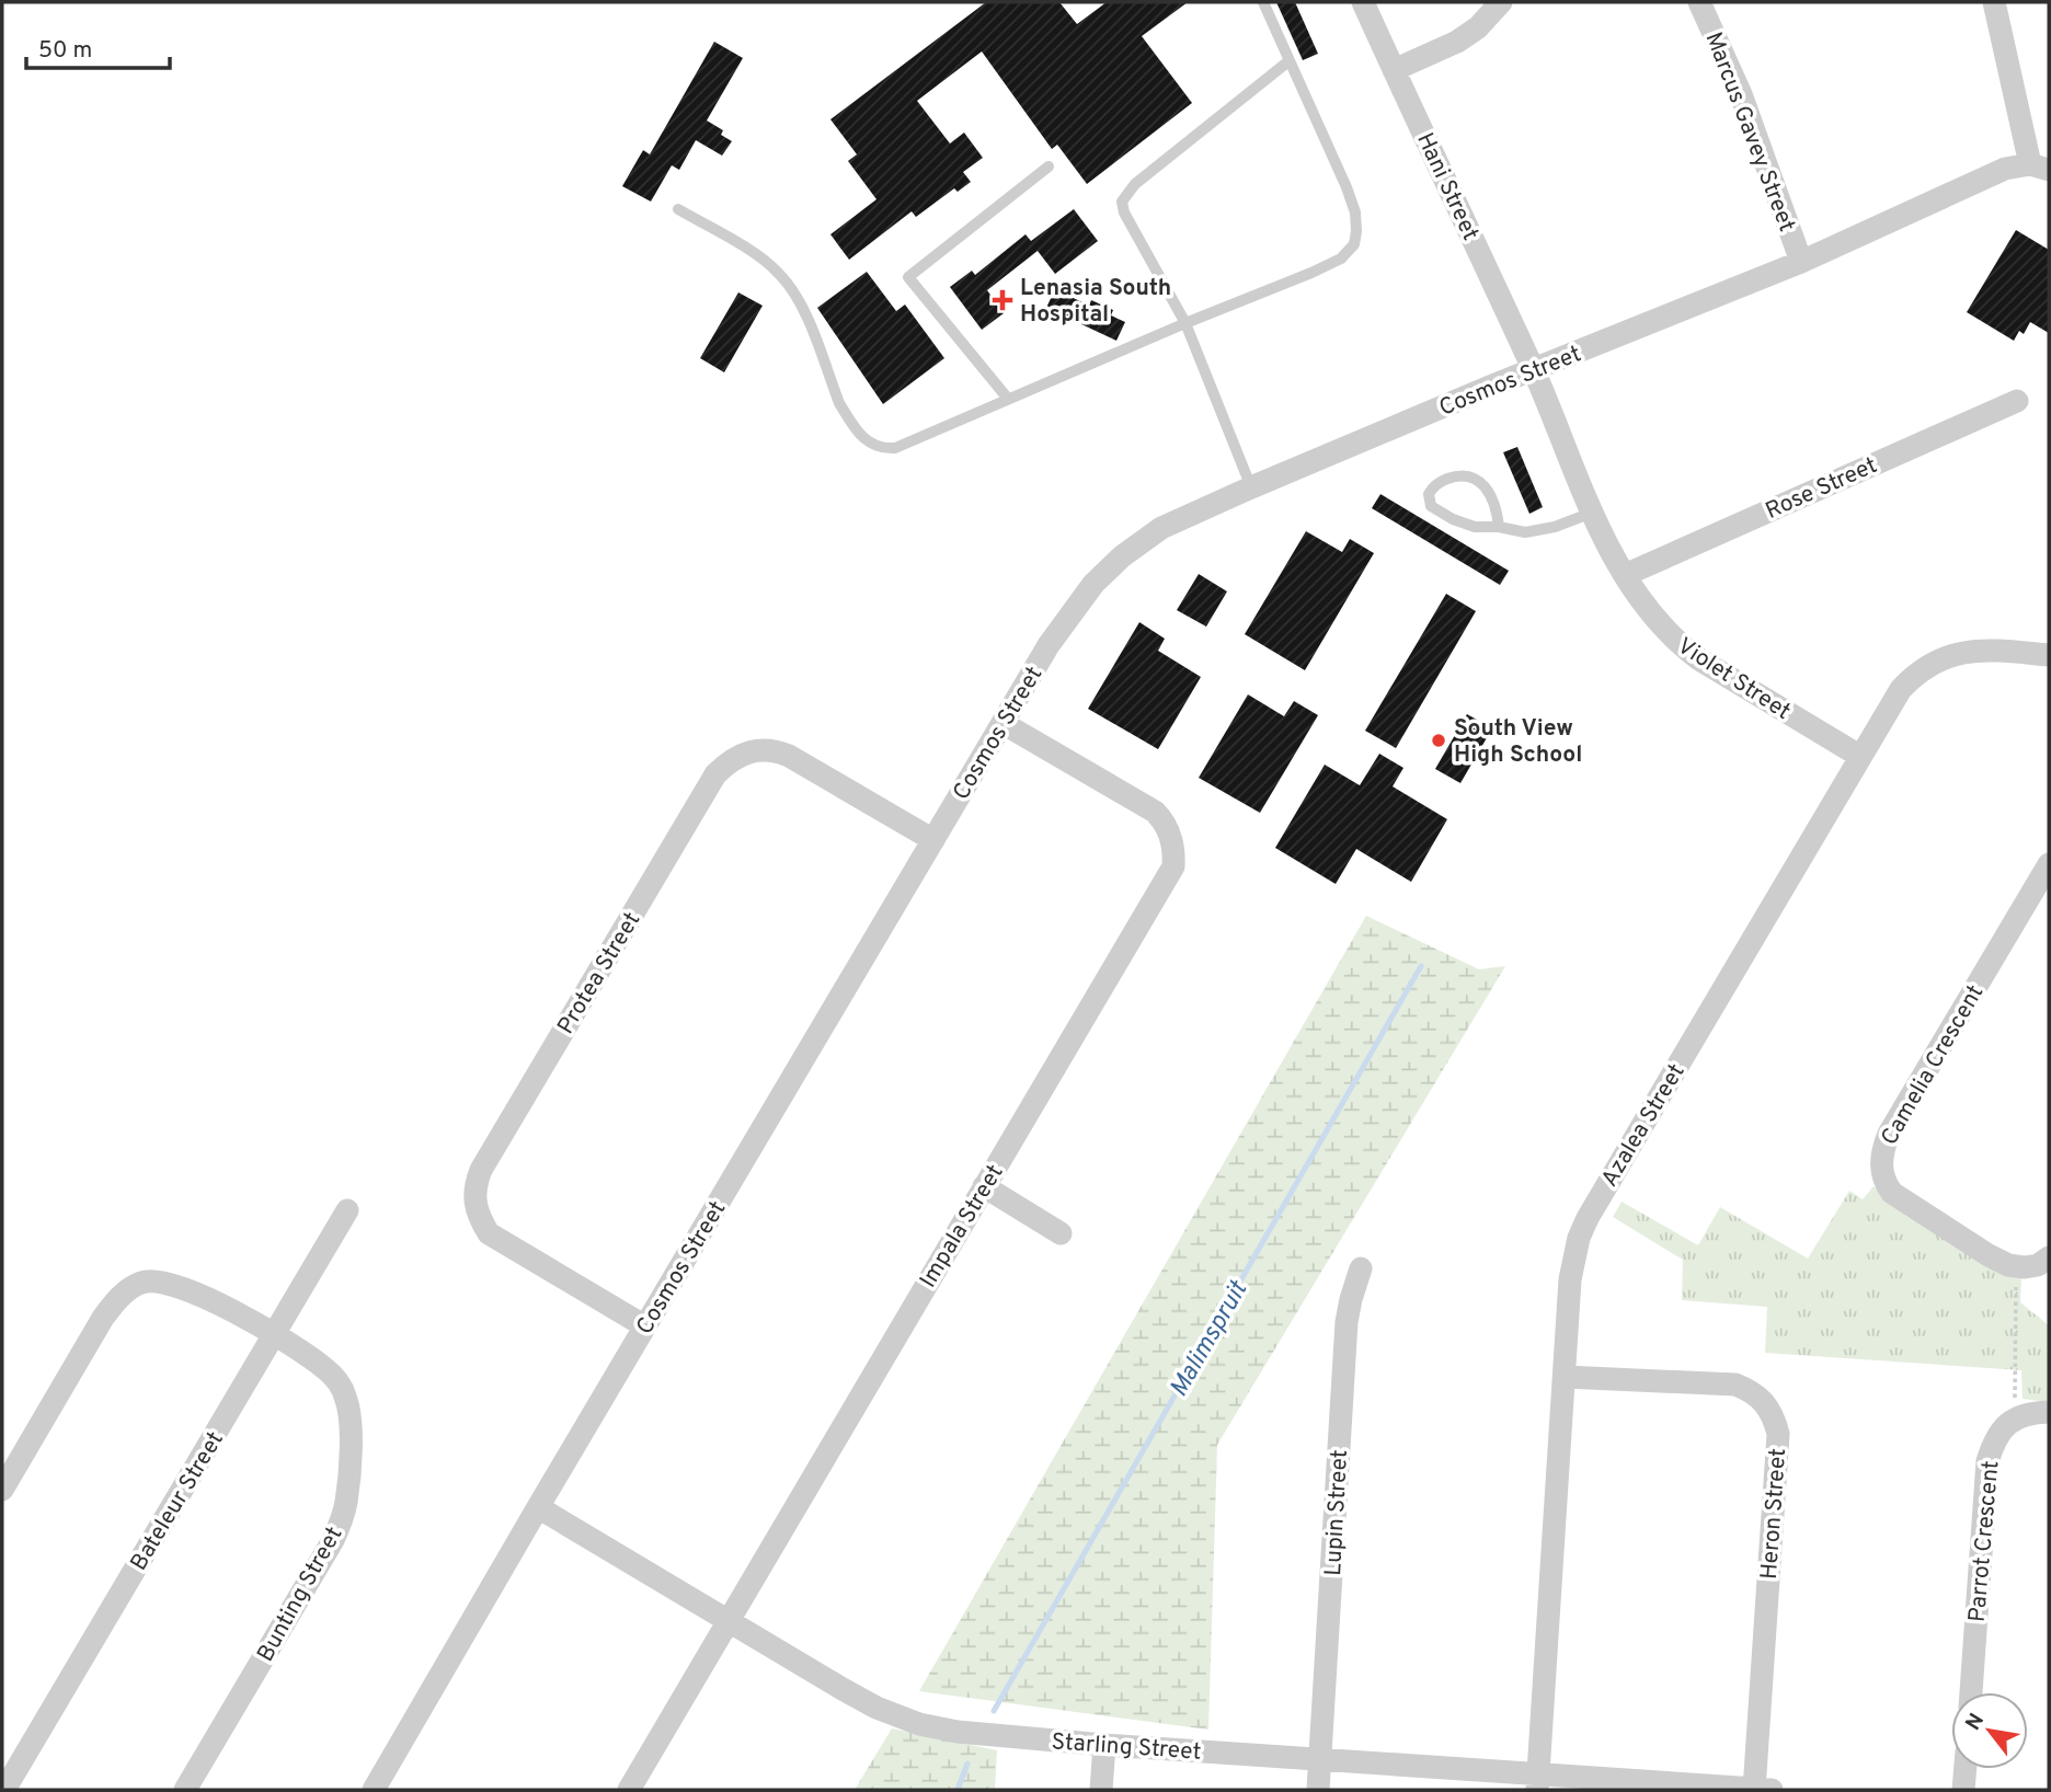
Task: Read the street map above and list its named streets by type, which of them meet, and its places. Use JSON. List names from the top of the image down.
{
  "streets": {
    "street": [
      "Marcus Gavey Street",
      "Hani Street",
      "Cosmos Street",
      "Rose Street",
      "Violet Street",
      "Protea Street",
      "Camelia Crescent",
      "Azalea Street",
      "Impala Street",
      "Bateleur Street",
      "Lupin Street",
      "Heron Street",
      "Parrot Crescent",
      "Bunting Street",
      "Starling Street"
    ]
  },
  "crossings": [
    ["Marcus Gavey Street", "Cosmos Street"],
    ["Hani Street", "Cosmos Street"],
    ["Hani Street", "Violet Street"],
    ["Cosmos Street", "Violet Street"],
    ["Cosmos Street", "Protea Street"],
    ["Cosmos Street", "Impala Street"],
    ["Cosmos Street", "Starling Street"],
    ["Rose Street", "Violet Street"],
    ["Violet Street", "Azalea Street"],
    ["Azalea Street", "Heron Street"],
    ["Azalea Street", "Starling Street"],
    ["Impala Street", "Starling Street"],
    ["Bateleur Street", "Bunting Street"],
    ["Lupin Street", "Starling Street"],
    ["Heron Street", "Starling Street"]
  ],
  "water": ["Malimspruit"],
  "places": {
    "health": ["Lenasia South Hospital"],
    "other": ["South View High School"]
  },
  "scale_bar": "50 m",
  "north": "top left"
}
